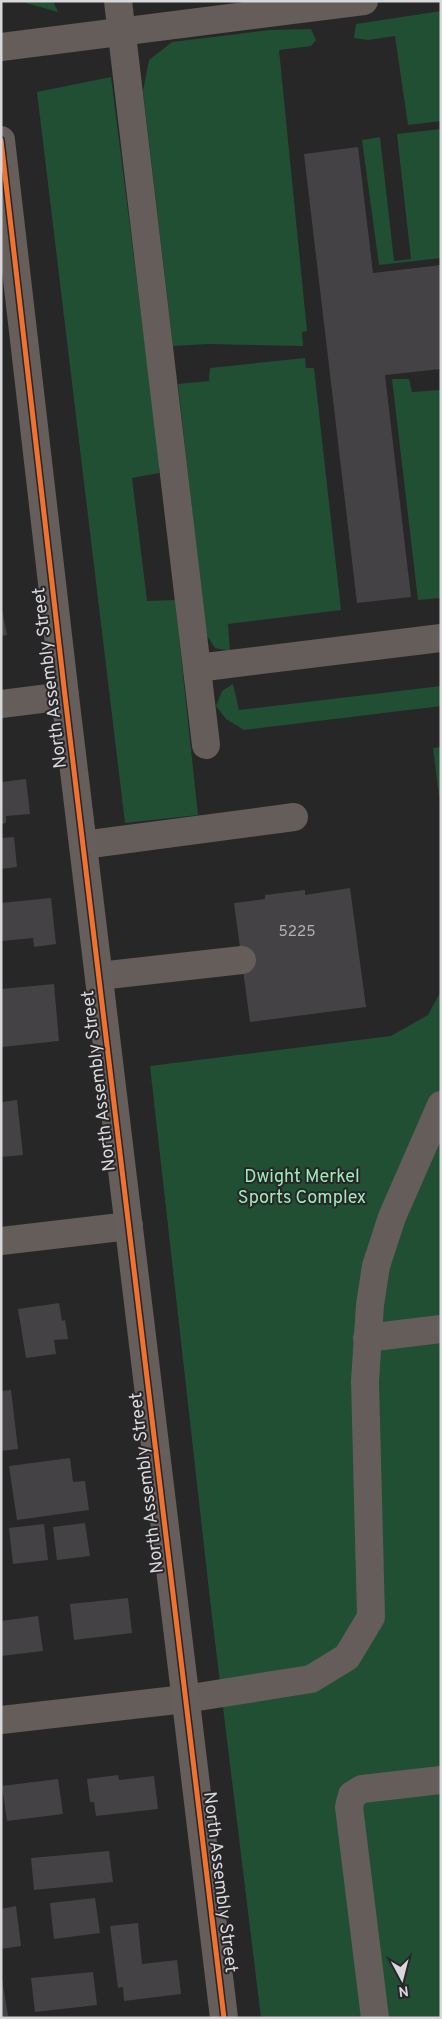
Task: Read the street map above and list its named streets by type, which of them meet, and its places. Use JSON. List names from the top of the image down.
{
  "streets": {
    "main road": ["North Assembly Street"]
  },
  "parks": ["Dwight Merkel Sports Complex"],
  "house_numbers": ["5225"],
  "north": "bottom"
}
